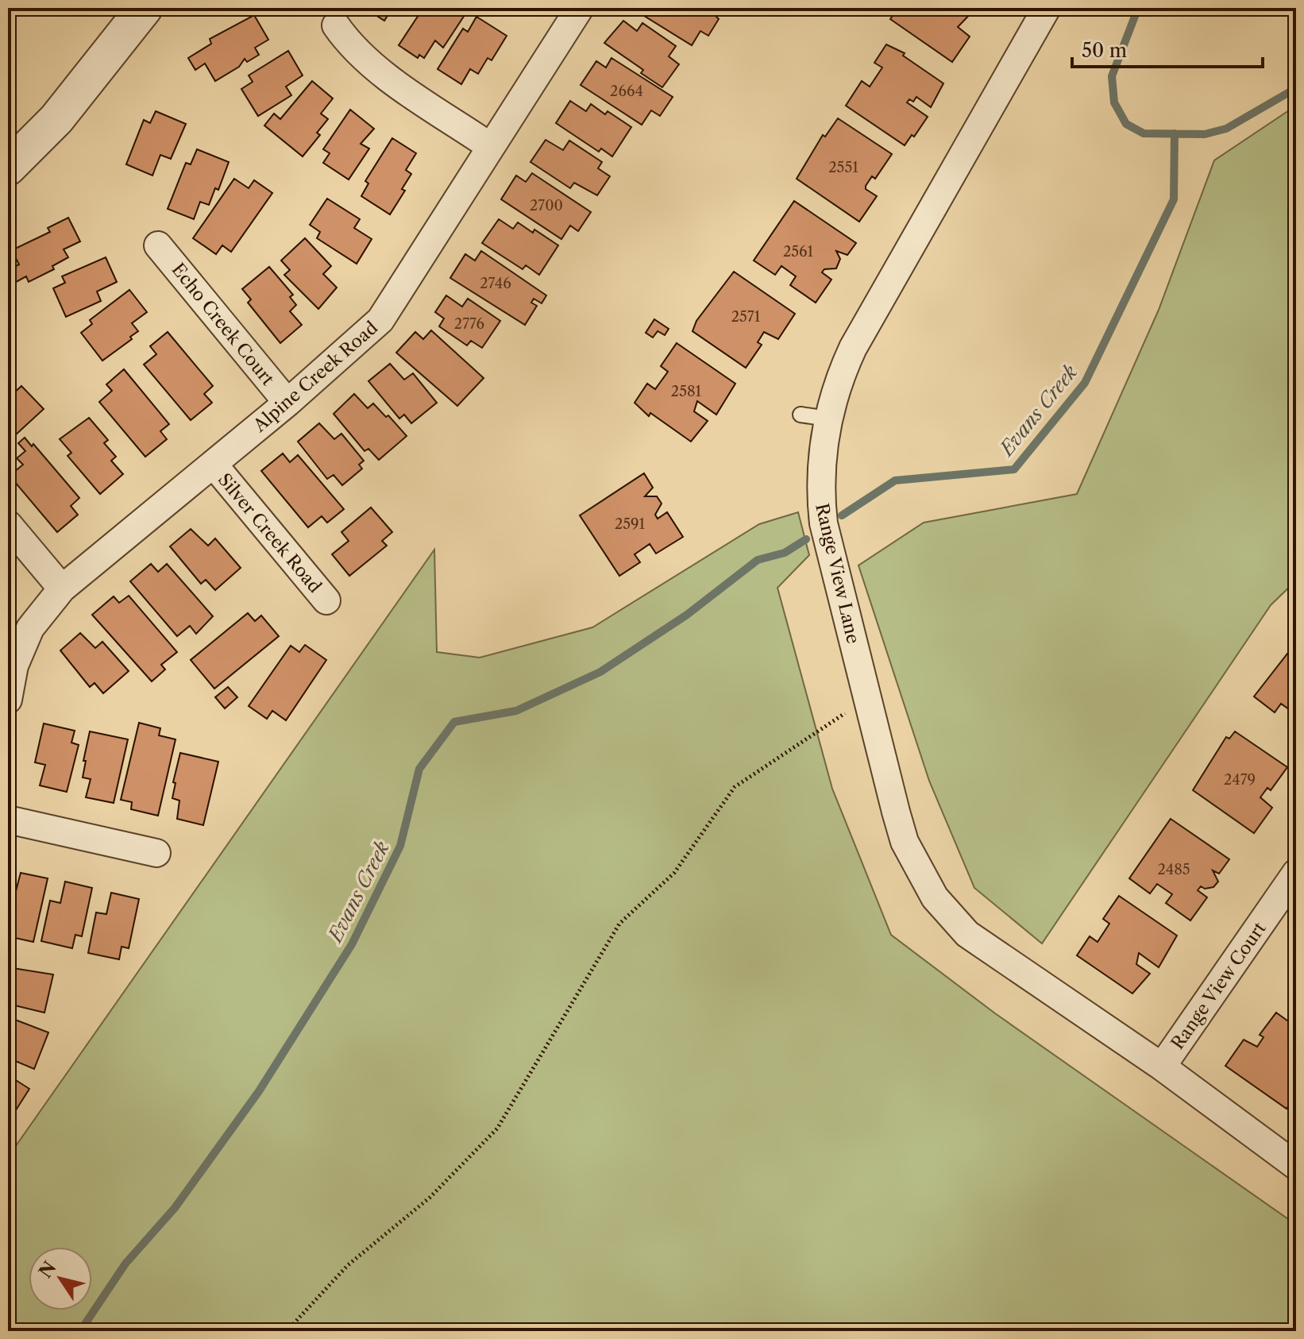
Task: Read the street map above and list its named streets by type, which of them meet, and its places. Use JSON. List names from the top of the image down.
{
  "streets": {
    "street": [
      "Echo Creek Court",
      "Alpine Creek Road",
      "Silver Creek Road",
      "Range View Lane",
      "Range View Court"
    ]
  },
  "crossings": [
    ["Echo Creek Court", "Alpine Creek Road"],
    ["Alpine Creek Road", "Silver Creek Road"],
    ["Range View Lane", "Range View Court"]
  ],
  "water": ["Evans Creek"],
  "house_numbers": [
    "2664",
    "2551",
    "2700",
    "2561",
    "2746",
    "2571",
    "2776",
    "2581",
    "2591",
    "2479",
    "2485"
  ],
  "scale_bar": "50 m",
  "north": "top left"
}
